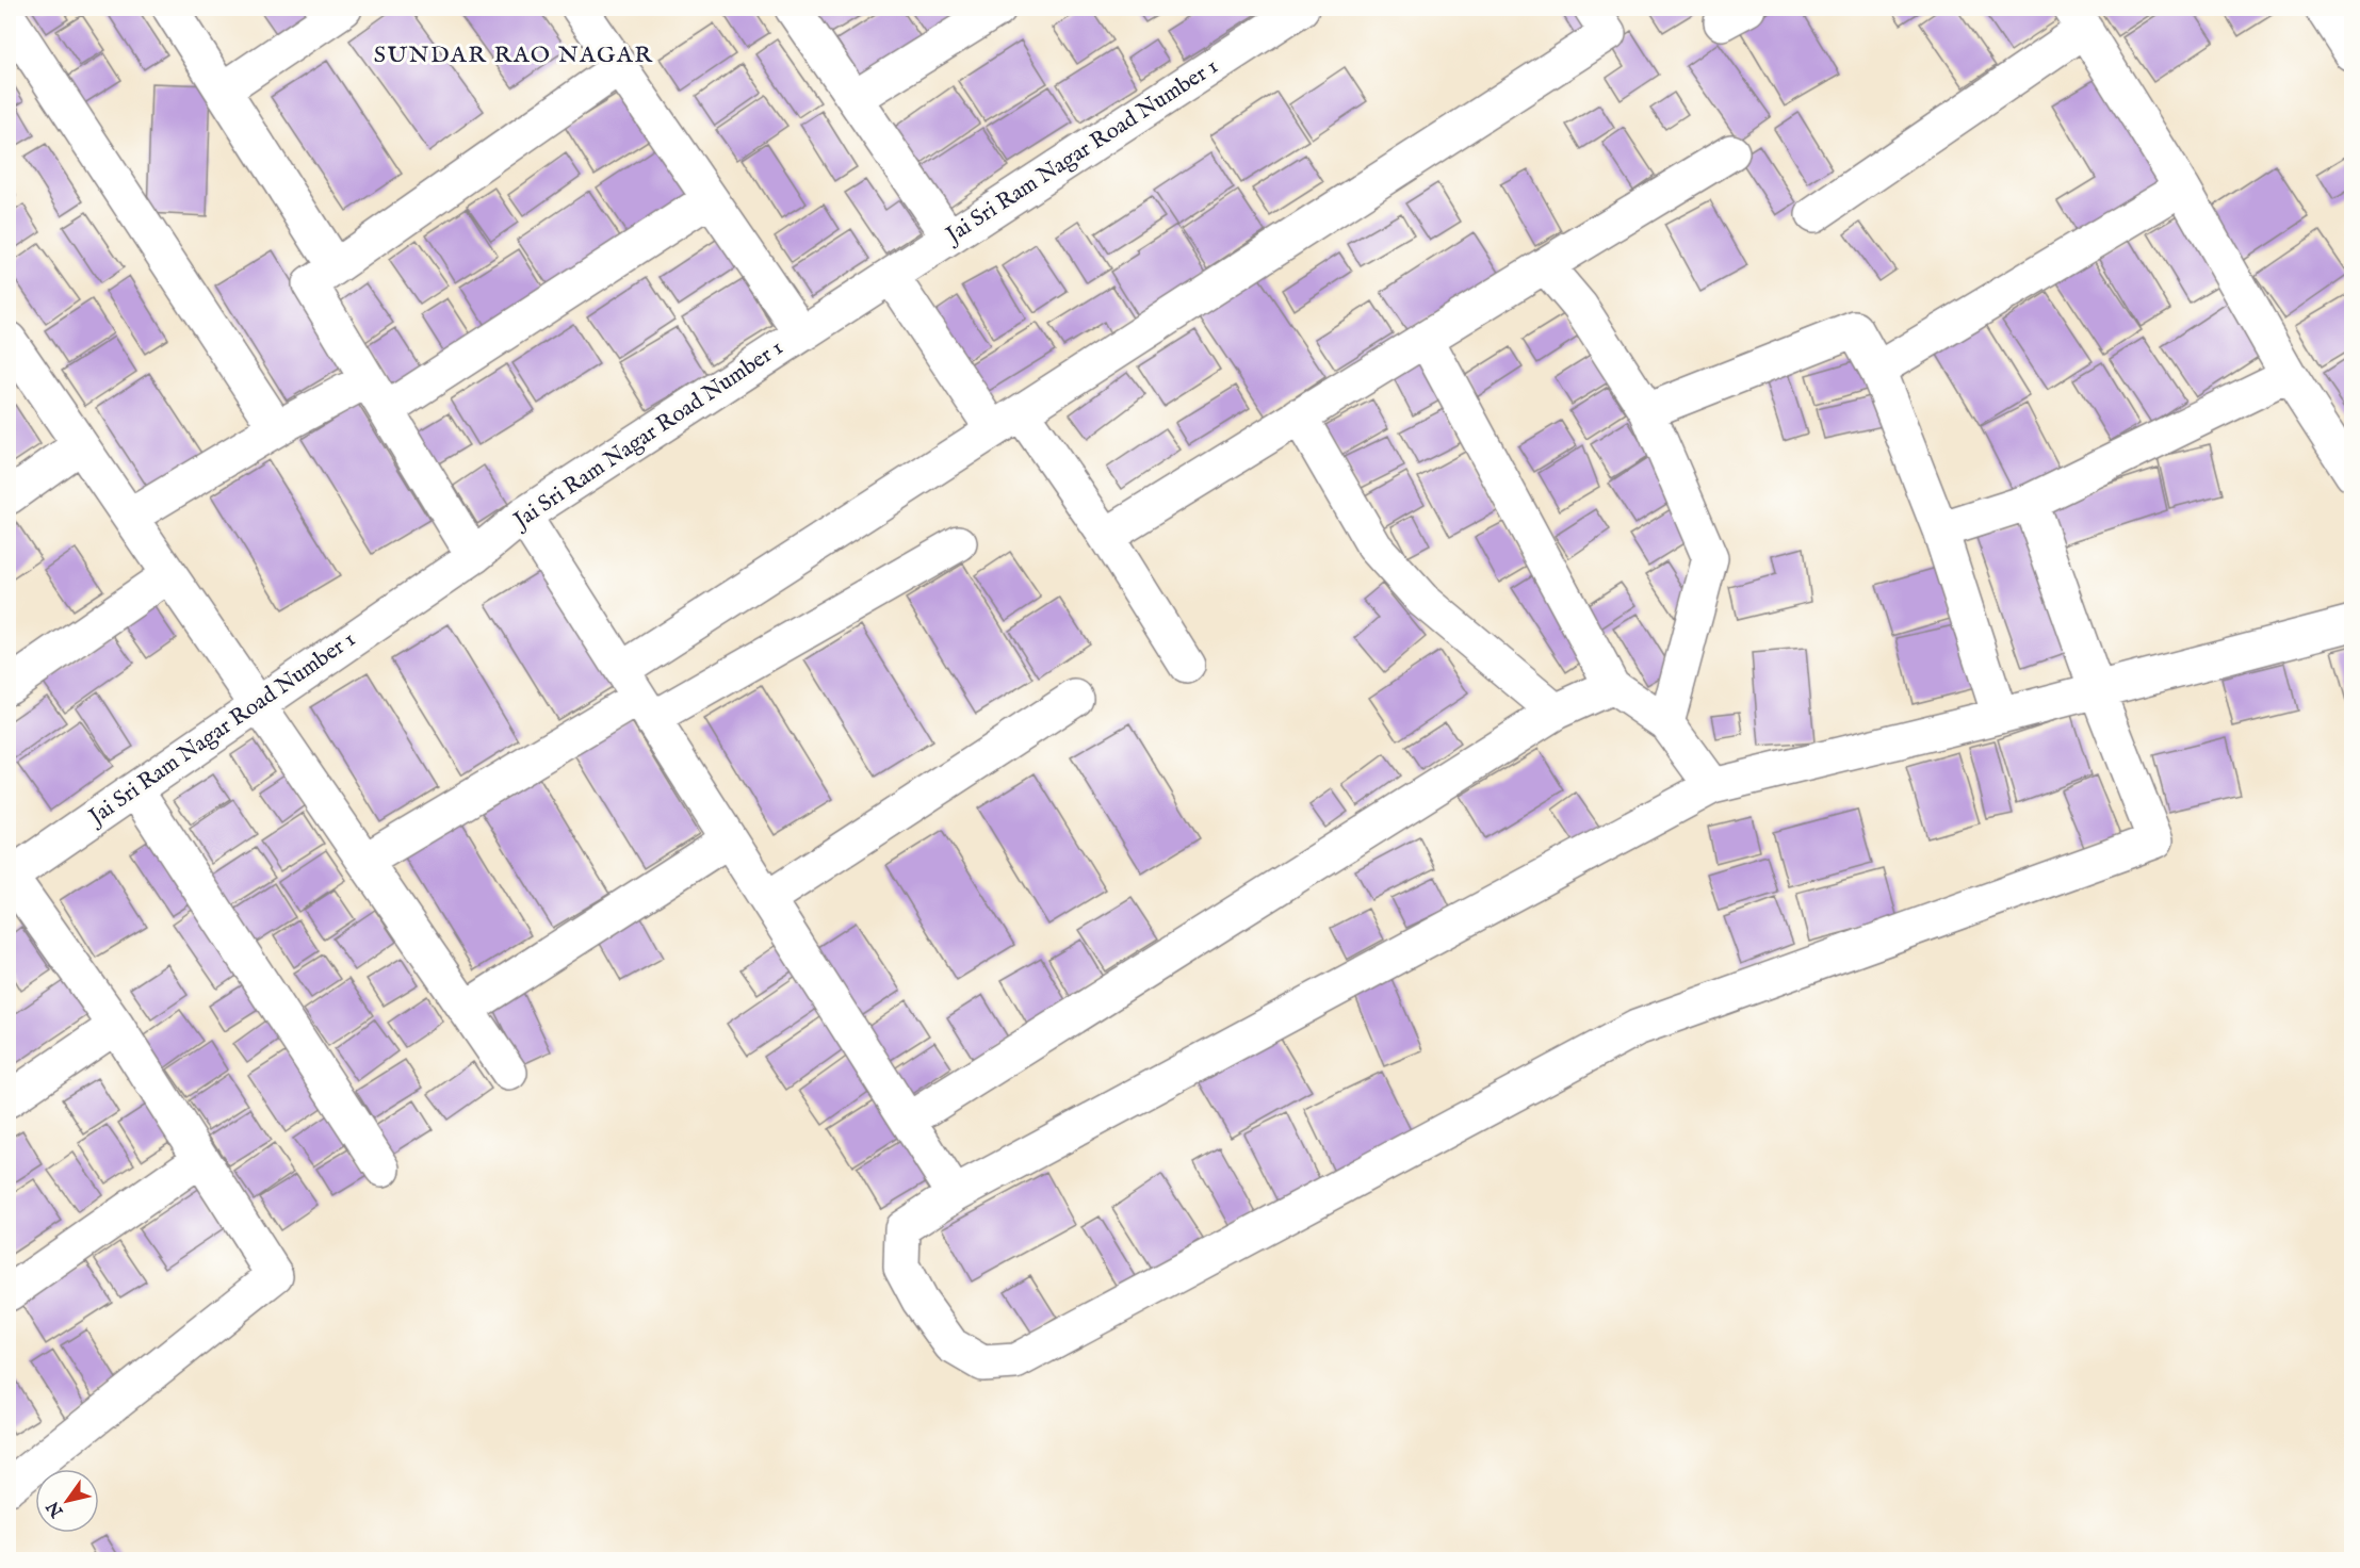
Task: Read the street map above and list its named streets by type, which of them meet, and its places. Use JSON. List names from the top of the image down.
{
  "streets": {
    "street": ["Jai Sri Ram Nagar Road Number 1"]
  },
  "districts": ["SUNDAR RAO NAGAR"],
  "north": "bottom left"
}
